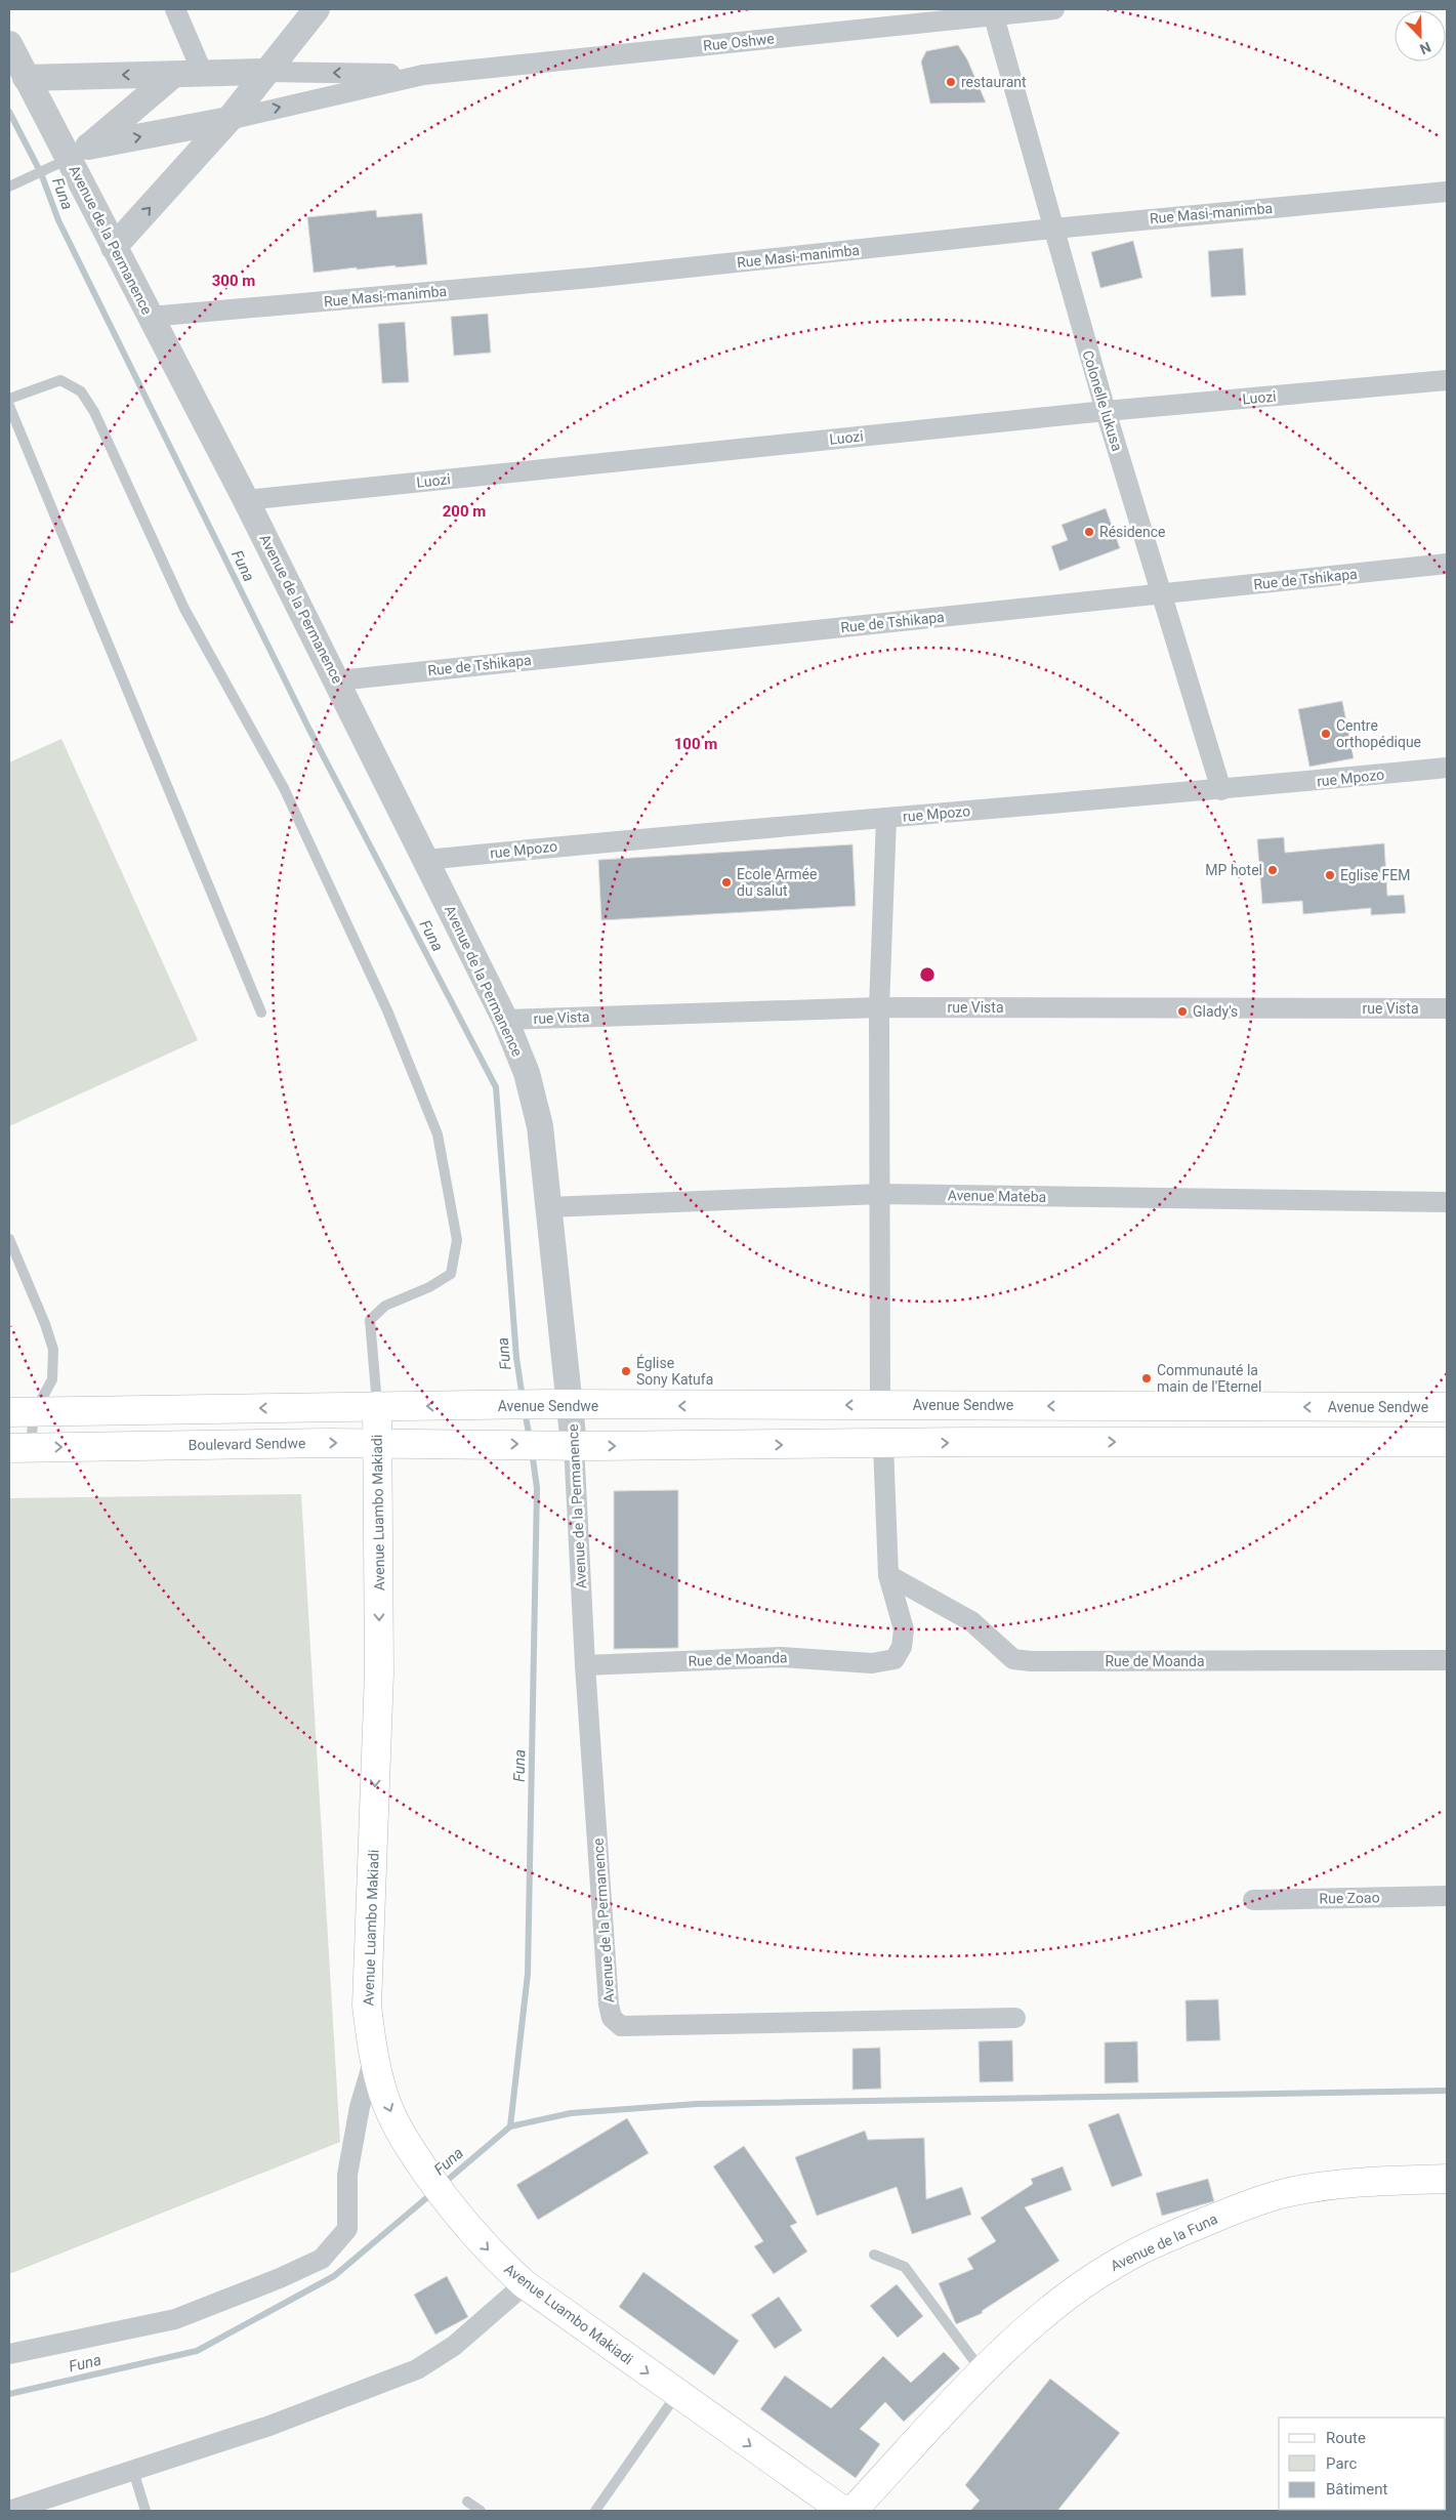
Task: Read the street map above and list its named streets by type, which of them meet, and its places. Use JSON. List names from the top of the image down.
{
  "streets": {
    "main road": [
      "Avenue Sendwe",
      "Boulevard Sendwe",
      "Avenue Luambo Makiadi",
      "Avenue de la Funa"
    ],
    "street": [
      "Rue Oshwe",
      "Rue Masi-manimba",
      "Avenue de la Permanence",
      "Luozi",
      "Colonelle lukusa",
      "Rue de Tshikapa",
      "rue Mpozo",
      "rue Vista",
      "Avenue Mateba",
      "Rue de Moanda",
      "Rue Zoao"
    ]
  },
  "crossings": [
    ["Rue Oshwe", "Colonelle lukusa"],
    ["Rue Masi-manimba", "Avenue de la Permanence"],
    ["Rue Masi-manimba", "Colonelle lukusa"],
    ["Avenue de la Permanence", "Luozi"],
    ["Avenue de la Permanence", "Rue de Tshikapa"],
    ["Avenue de la Permanence", "rue Mpozo"],
    ["Avenue de la Permanence", "rue Vista"],
    ["Avenue de la Permanence", "Avenue Mateba"],
    ["Avenue de la Permanence", "Avenue Sendwe"],
    ["Avenue de la Permanence", "Boulevard Sendwe"],
    ["Avenue de la Permanence", "Rue de Moanda"],
    ["Luozi", "Colonelle lukusa"],
    ["Colonelle lukusa", "Rue de Tshikapa"],
    ["Colonelle lukusa", "rue Mpozo"],
    ["Avenue Sendwe", "Avenue Luambo Makiadi"],
    ["Boulevard Sendwe", "Avenue Luambo Makiadi"]
  ],
  "one_way": ["Avenue Luambo Makiadi"],
  "water": ["Funa"],
  "places": [
    "restaurant",
    "Résidence",
    "Centre orthopédique",
    "MP hotel",
    "Eglise FEM",
    "Ecole Armée du salut",
    "Glady's",
    "Église Sony Katufa",
    "Communauté la main de l'Eternel"
  ],
  "legend": ["Route", "Parc", "Bâtiment"],
  "north": "bottom right",
  "rings": ["300 m", "200 m", "100 m"]
}
